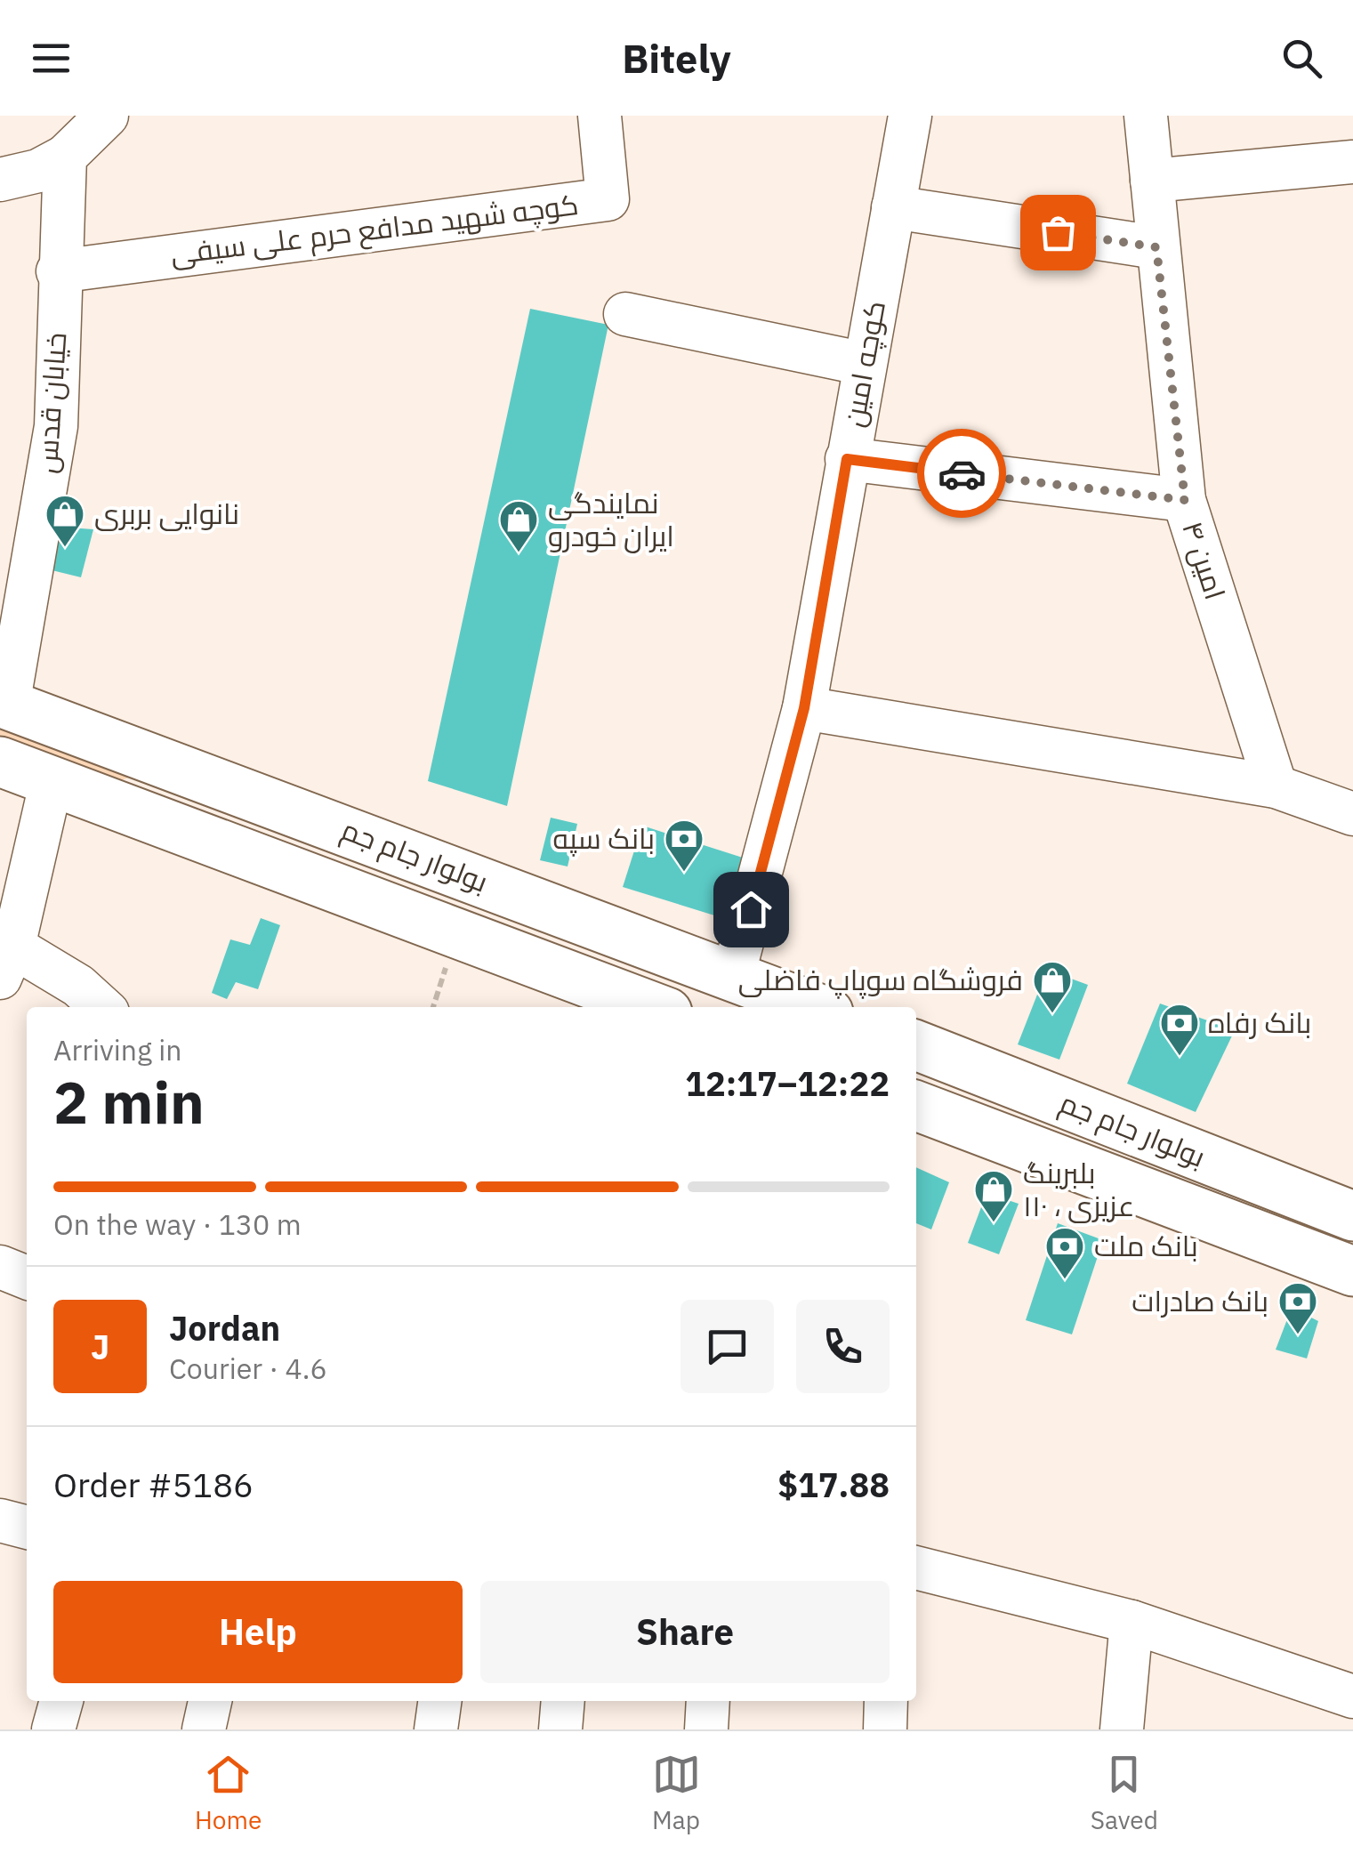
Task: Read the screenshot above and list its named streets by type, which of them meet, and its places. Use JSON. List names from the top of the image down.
{
  "streets": {
    "main road": ["بولوار جام جم"],
    "street": [
      "کوچه شهید مدافع حرم علی سیفی",
      "کوچه امین",
      "خیابان قدس",
      "امین ۴"
    ]
  },
  "crossings": [
    ["کوچه شهید مدافع حرم علی سیفی", "خیابان قدس"],
    ["کوچه امین", "بولوار جام جم"],
    ["خیابان قدس", "بولوار جام جم"]
  ],
  "places": {
    "shop": [
      "نانوایی بربری",
      "نمایندگی ایران خودرو",
      "فروشگاه سوپاپ فاضلی",
      "بلبرینگ ۱۱۰ ، عزیزی"
    ],
    "bank": [
      "بانک سپه",
      "بانک رفاه",
      "بانک ملت",
      "بانک صادرات"
    ]
  },
  "page": {
    "header": "Bitely",
    "heading": ["2 min", "Arriving in", "12:17–12:22"],
    "panel": [
      "Jordan",
      "Courier · 4.6",
      "Order #5186",
      "$17.88"
    ],
    "bar": "On the way · 130 m",
    "round": "J",
    "buttons": ["Help", "Share"],
    "tabs": ["Home", "Map", "Saved"]
  }
}
